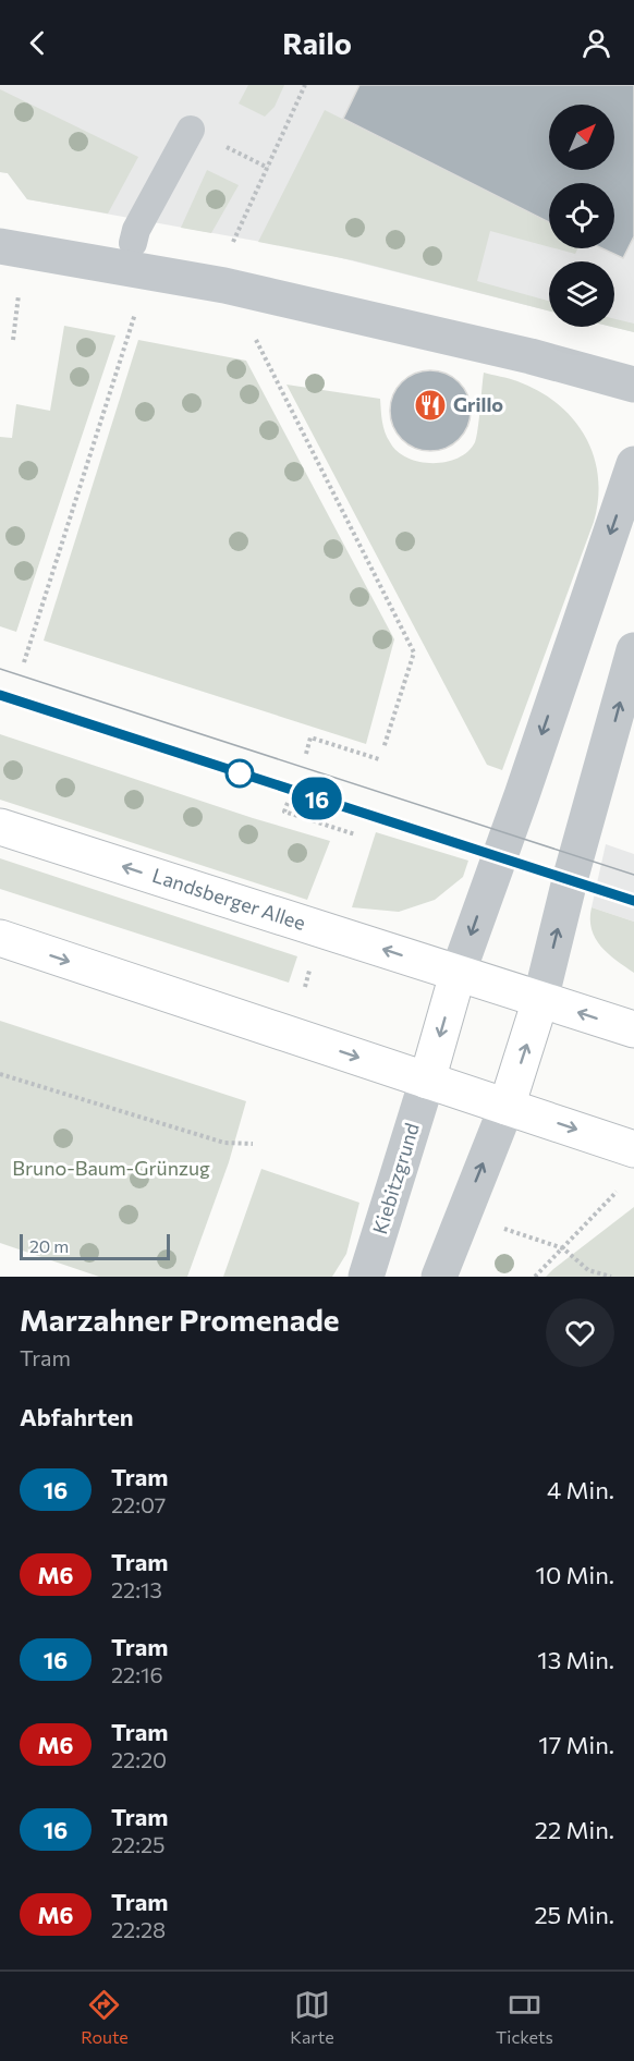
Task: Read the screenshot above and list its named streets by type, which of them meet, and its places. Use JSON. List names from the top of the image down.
{
  "streets": {
    "main road": ["Landsberger Allee"],
    "street": ["Kiebitzgrund"]
  },
  "parks": ["Bruno-Baum-Grünzug"],
  "places": {
    "restaurant": ["Grillo"]
  },
  "lines": ["tram line 16"],
  "scale_bar": "20 m",
  "north": "top right",
  "page": {
    "header": "Railo",
    "on_map": "16",
    "scale": "20 m",
    "heading": [
      ["Marzahner Promenade", "Tram"],
      "Abfahrten"
    ],
    "list": [
      {
        "mark": "16",
        "name": "Tram",
        "note": "22:07",
        "value": "4 Min."
      },
      {
        "mark": "M6",
        "name": "Tram",
        "note": "22:13",
        "value": "10 Min."
      },
      {
        "mark": "16",
        "name": "Tram",
        "note": "22:16",
        "value": "13 Min."
      },
      {
        "mark": "M6",
        "name": "Tram",
        "note": "22:20",
        "value": "17 Min."
      },
      {
        "mark": "16",
        "name": "Tram",
        "note": "22:25",
        "value": "22 Min."
      },
      {
        "mark": "M6",
        "name": "Tram",
        "note": "22:28",
        "value": "25 Min."
      }
    ],
    "tabs": ["Route", "Karte", "Tickets"]
  }
}
